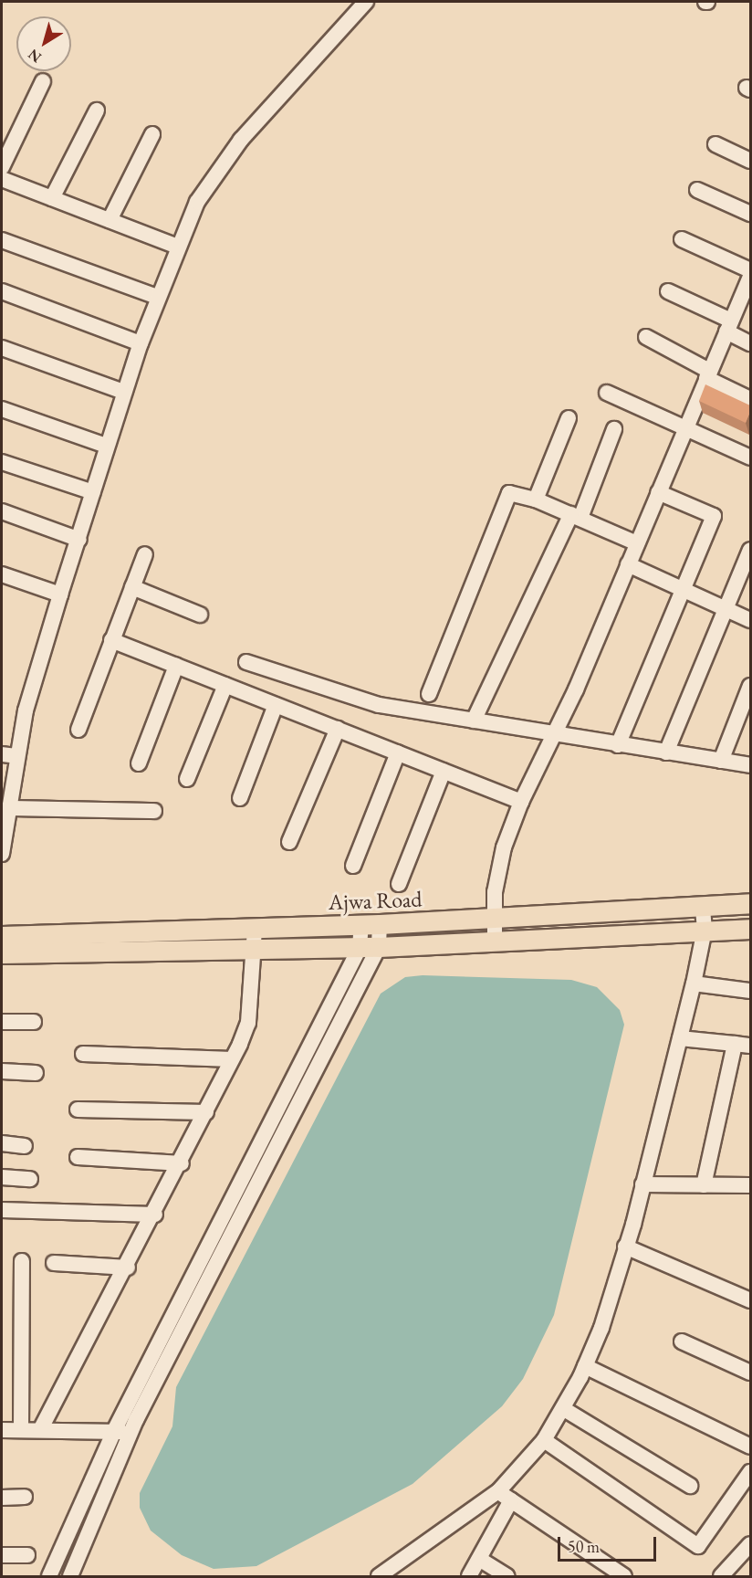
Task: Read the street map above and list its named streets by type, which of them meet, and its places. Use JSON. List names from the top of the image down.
{
  "streets": {
    "main road": ["Ajwa Road"]
  },
  "scale_bar": "50 m",
  "north": "bottom left"
}
